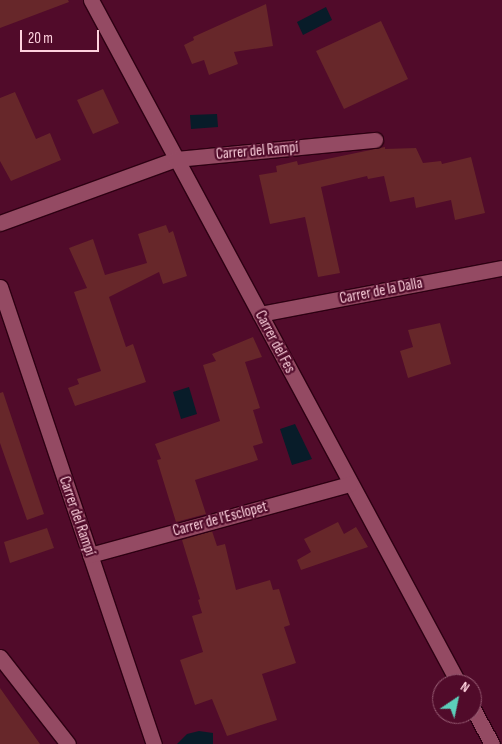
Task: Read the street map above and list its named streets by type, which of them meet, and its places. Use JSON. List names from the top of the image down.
{
  "streets": {
    "street": [
      "Carrer del Rampí",
      "Carrer de la Dalla",
      "Carrer del Fes",
      "Carrer de l'Esclopet"
    ]
  },
  "crossings": [
    ["Carrer del Rampí", "Carrer del Fes"],
    ["Carrer del Rampí", "Carrer de l'Esclopet"],
    ["Carrer de la Dalla", "Carrer del Fes"],
    ["Carrer del Fes", "Carrer de l'Esclopet"]
  ],
  "scale_bar": "20 m",
  "north": "top right"
}
